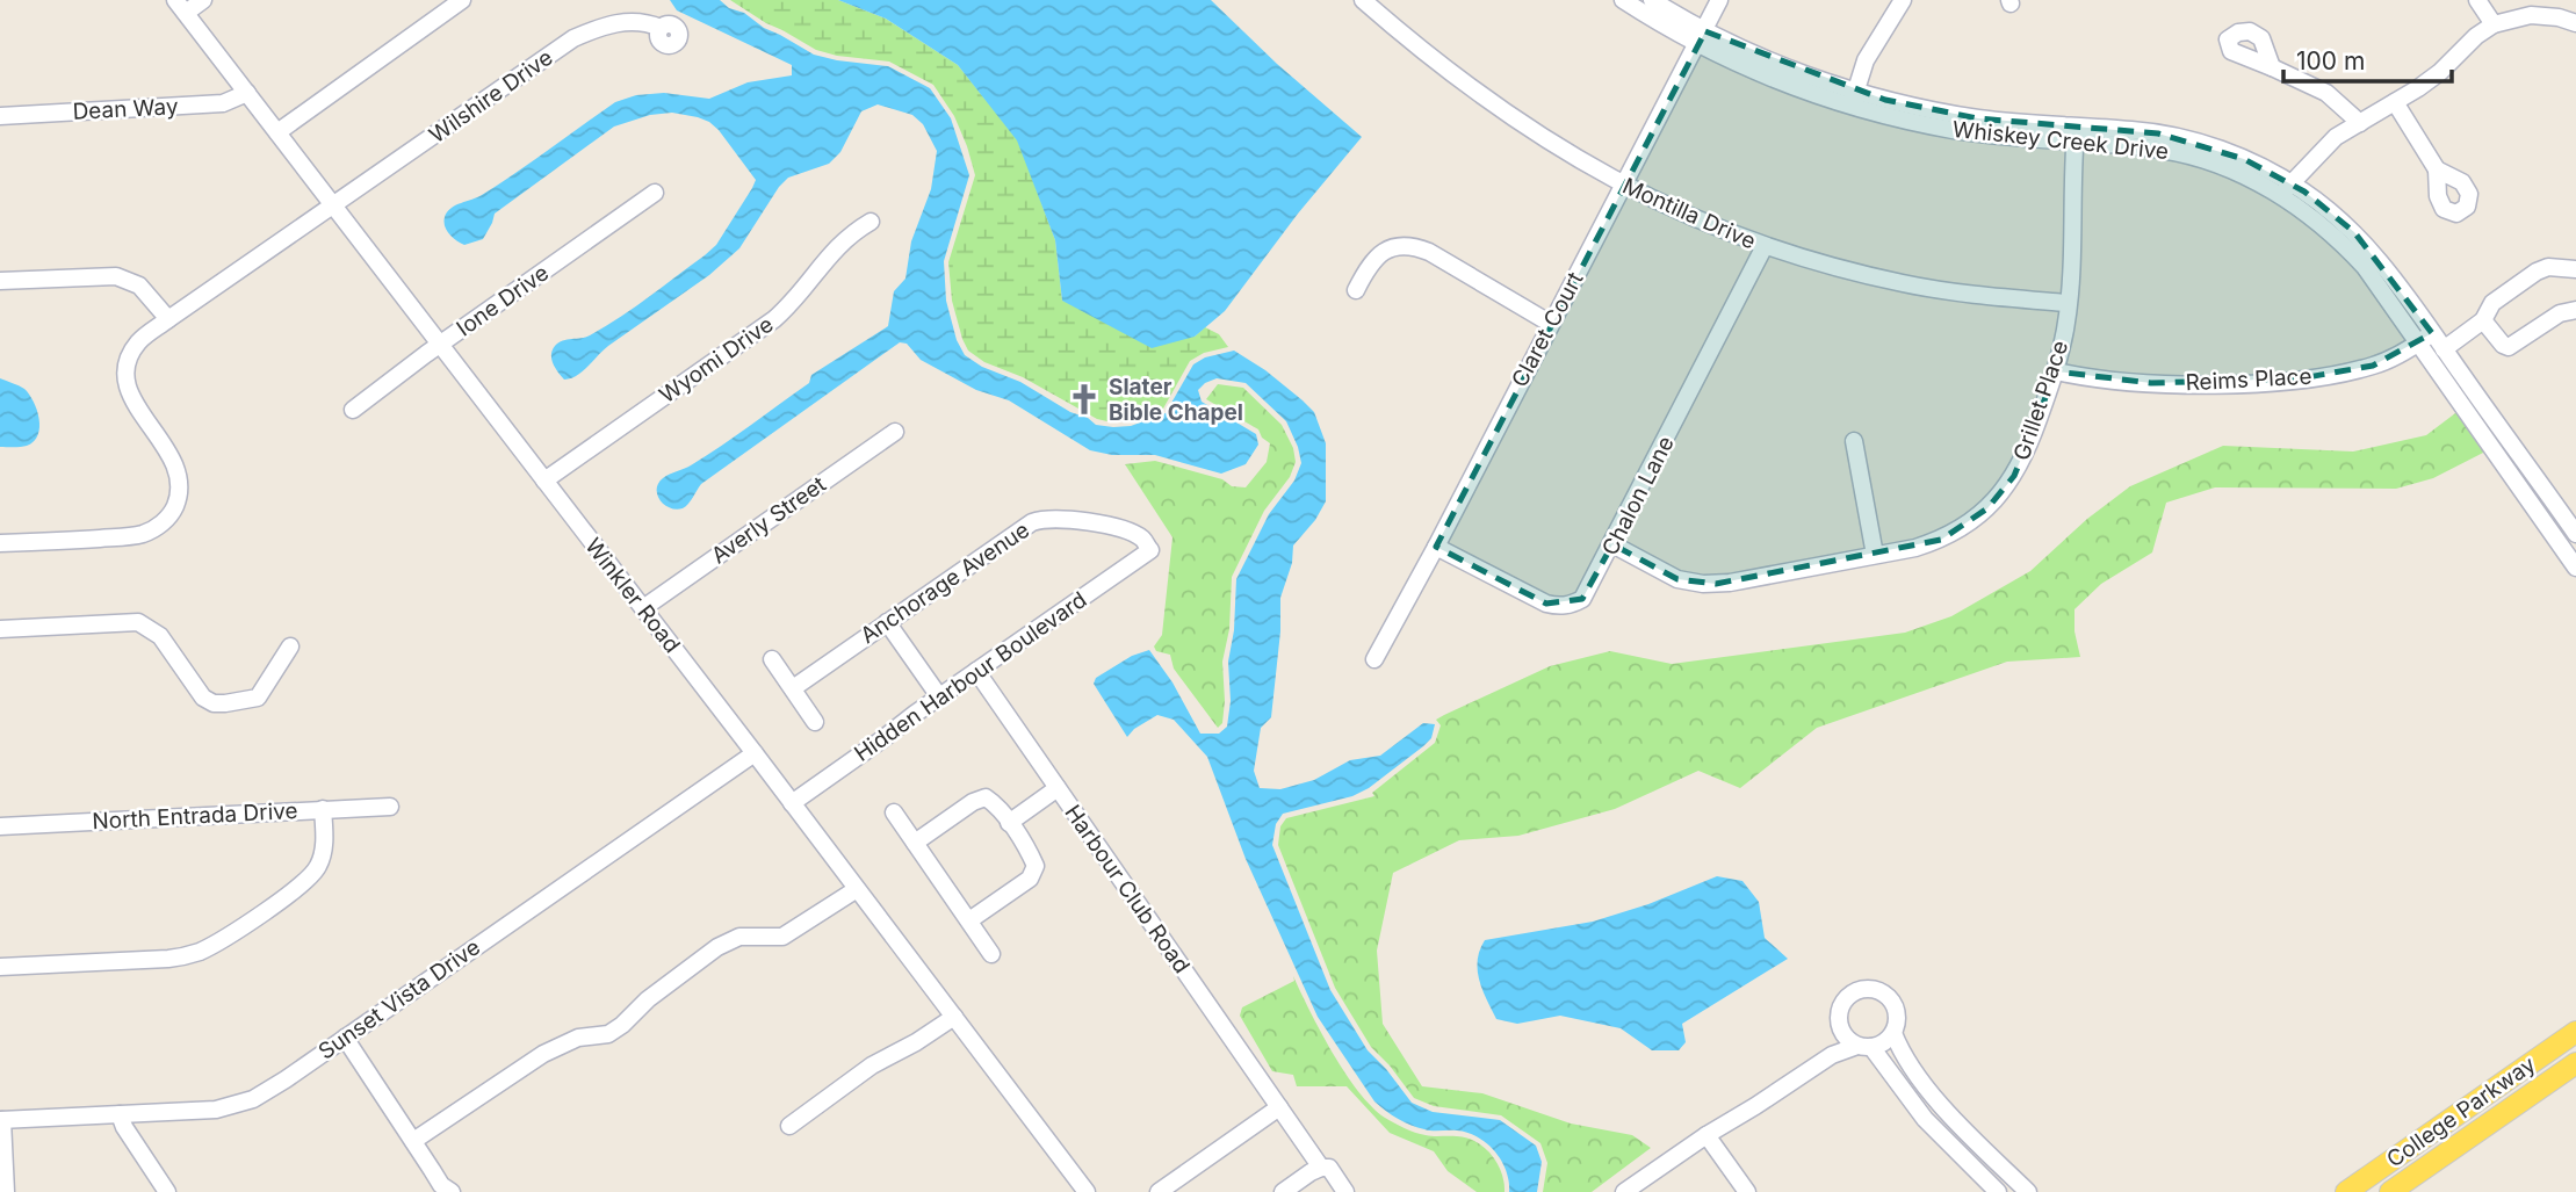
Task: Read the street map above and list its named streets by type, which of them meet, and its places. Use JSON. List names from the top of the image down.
{
  "streets": {
    "main road": ["College Parkway"],
    "street": [
      "Wilshire Drive",
      "Dean Way",
      "Whiskey Creek Drive",
      "Montilla Drive",
      "Ione Drive",
      "Claret Court",
      "Wyomi Drive",
      "Reims Place",
      "Grillet Place",
      "Chalon Lane",
      "Averly Street",
      "Anchorage Avenue",
      "Winkler Road",
      "Hidden Harbour Boulevard",
      "North Entrada Drive",
      "Harbour Club Road",
      "Sunset Vista Drive"
    ]
  },
  "crossings": [
    ["Wilshire Drive", "Winkler Road"],
    ["Dean Way", "Winkler Road"],
    ["Whiskey Creek Drive", "Claret Court"],
    ["Whiskey Creek Drive", "Reims Place"],
    ["Whiskey Creek Drive", "Grillet Place"],
    ["Montilla Drive", "Claret Court"],
    ["Montilla Drive", "Grillet Place"],
    ["Montilla Drive", "Chalon Lane"],
    ["Ione Drive", "Winkler Road"],
    ["Claret Court", "Chalon Lane"],
    ["Wyomi Drive", "Winkler Road"],
    ["Reims Place", "Grillet Place"],
    ["Grillet Place", "Chalon Lane"],
    ["Averly Street", "Winkler Road"],
    ["Anchorage Avenue", "Hidden Harbour Boulevard"],
    ["Winkler Road", "Hidden Harbour Boulevard"],
    ["Winkler Road", "Sunset Vista Drive"],
    ["Hidden Harbour Boulevard", "Harbour Club Road"]
  ],
  "places": {
    "church": ["Slater Bible Chapel"]
  },
  "scale_bar": "100 m"
}
